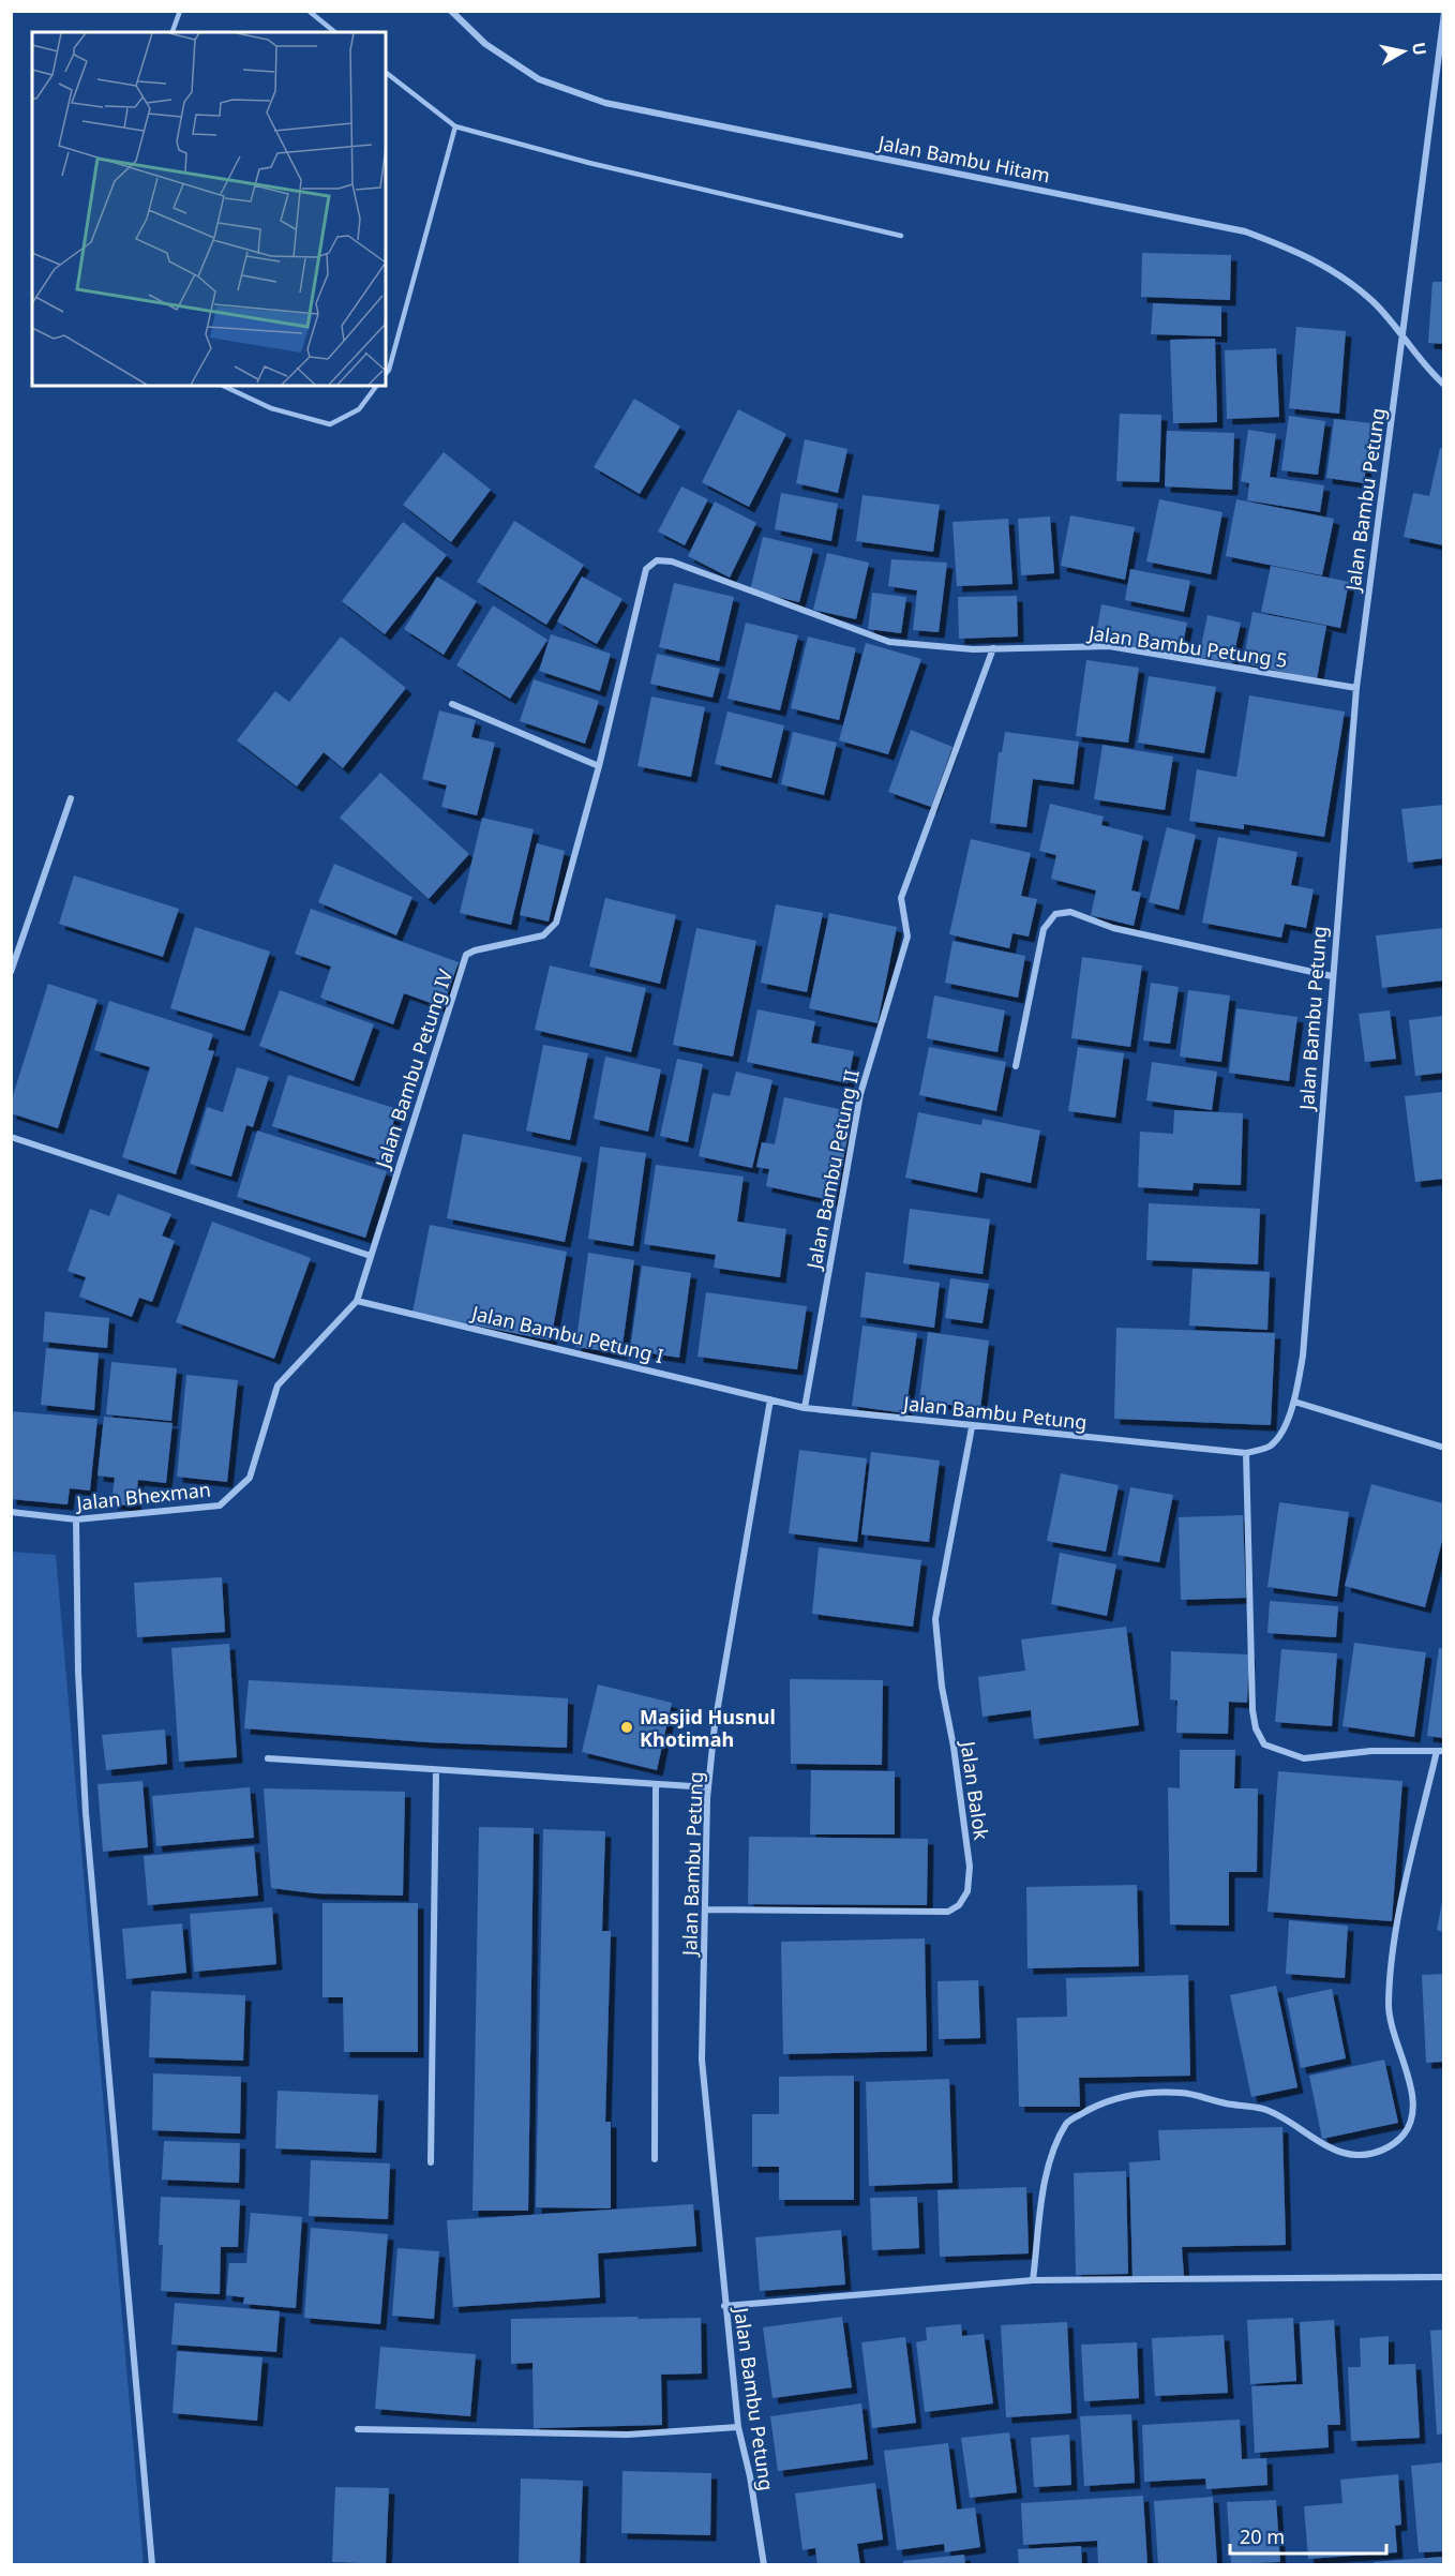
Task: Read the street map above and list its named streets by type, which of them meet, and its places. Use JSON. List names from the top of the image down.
{
  "streets": {
    "street": [
      "Jalan Bambu Hitam",
      "Jalan Bambu Petung",
      "Jalan Bambu Petung 5",
      "Jalan Bambu Petung IV",
      "Jalan Bambu Petung II",
      "Jalan Bambu Petung I",
      "Jalan Bhexman",
      "Jalan Balok"
    ]
  },
  "crossings": [
    ["Jalan Bambu Hitam", "Jalan Bambu Petung"],
    ["Jalan Bambu Petung", "Jalan Bambu Petung 5"],
    ["Jalan Bambu Petung", "Jalan Bambu Petung II"],
    ["Jalan Bambu Petung", "Jalan Bambu Petung I"],
    ["Jalan Bambu Petung", "Jalan Balok"],
    ["Jalan Bambu Petung 5", "Jalan Bambu Petung IV"],
    ["Jalan Bambu Petung 5", "Jalan Bambu Petung II"],
    ["Jalan Bambu Petung IV", "Jalan Bambu Petung I"],
    ["Jalan Bambu Petung IV", "Jalan Bhexman"],
    ["Jalan Bambu Petung I", "Jalan Bhexman"]
  ],
  "places": ["Masjid Husnul Khotimah"],
  "scale_bar": "20 m",
  "north": "right"
}
